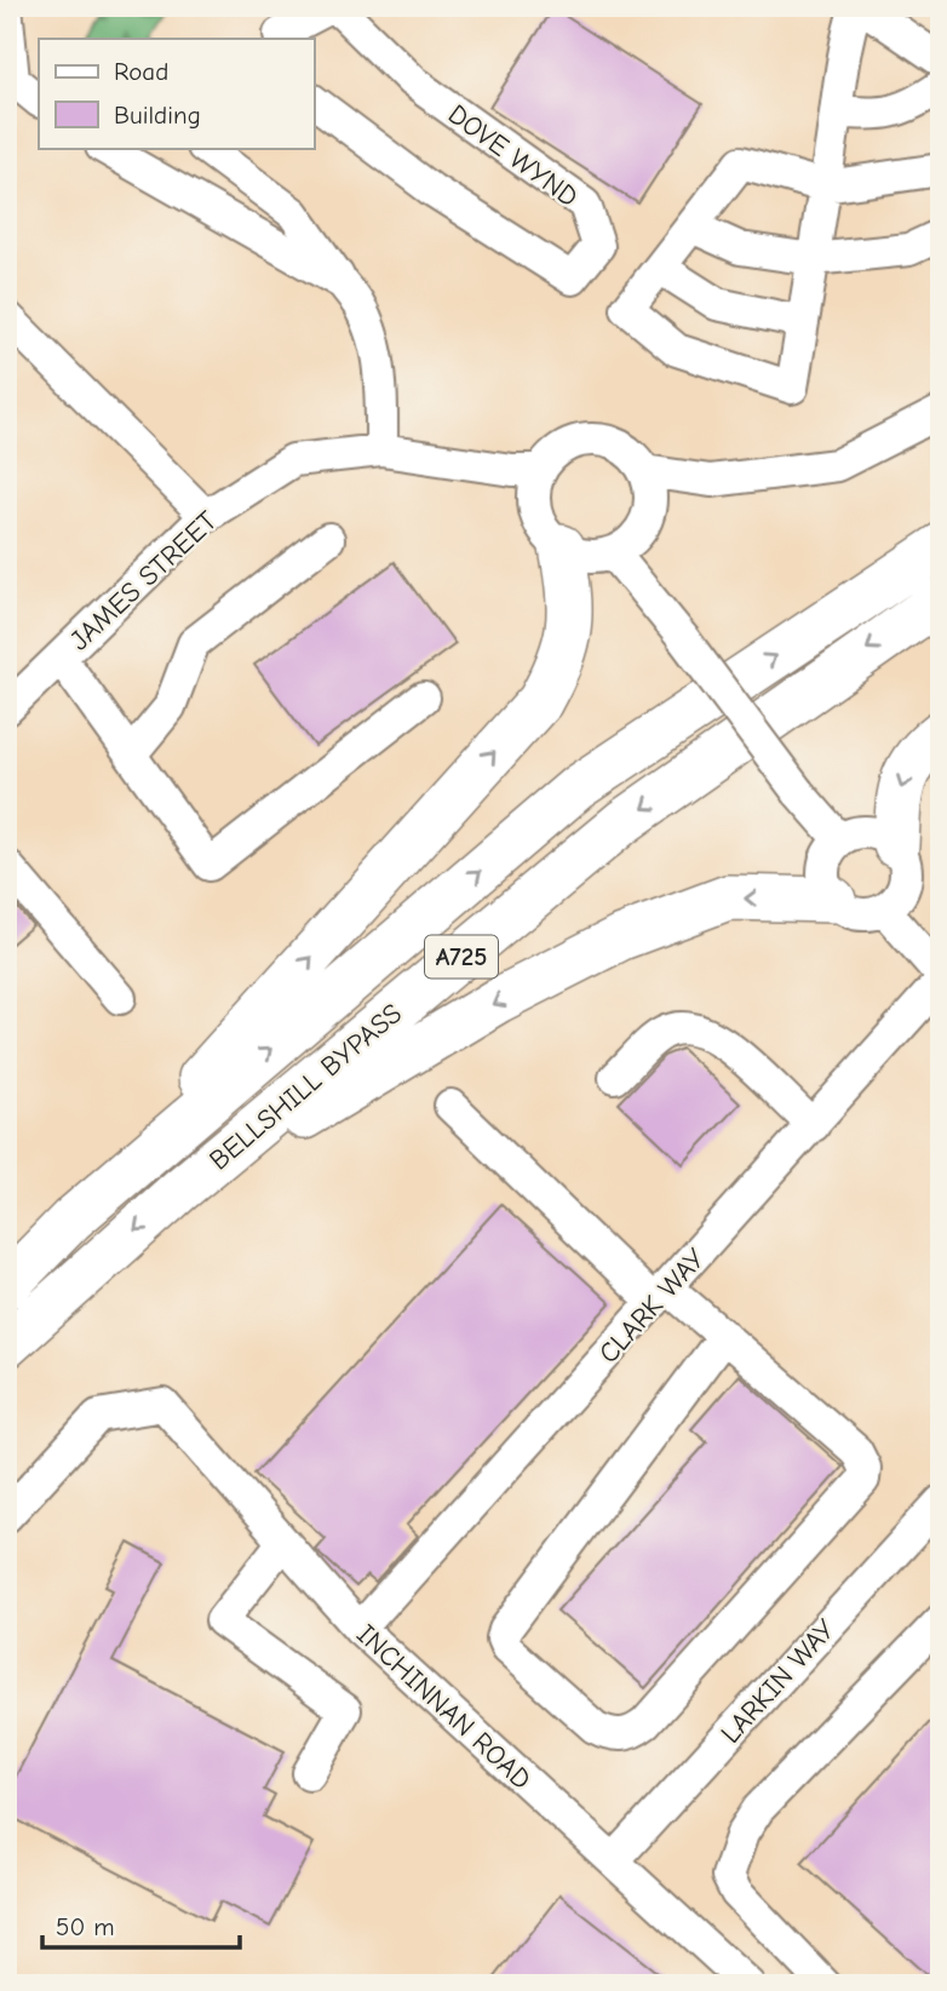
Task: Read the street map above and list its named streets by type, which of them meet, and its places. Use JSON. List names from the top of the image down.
{
  "streets": {
    "highway": ["A725", "BELLSHILL BYPASS"],
    "street": [
      "DOVE WYND",
      "JAMES STREET",
      "CLARK WAY",
      "LARKIN WAY",
      "INCHINNAN ROAD"
    ]
  },
  "crossings": [
    ["CLARK WAY", "INCHINNAN ROAD"],
    ["LARKIN WAY", "INCHINNAN ROAD"]
  ],
  "legend": ["Road", "Building"],
  "scale_bar": "50 m"
}
